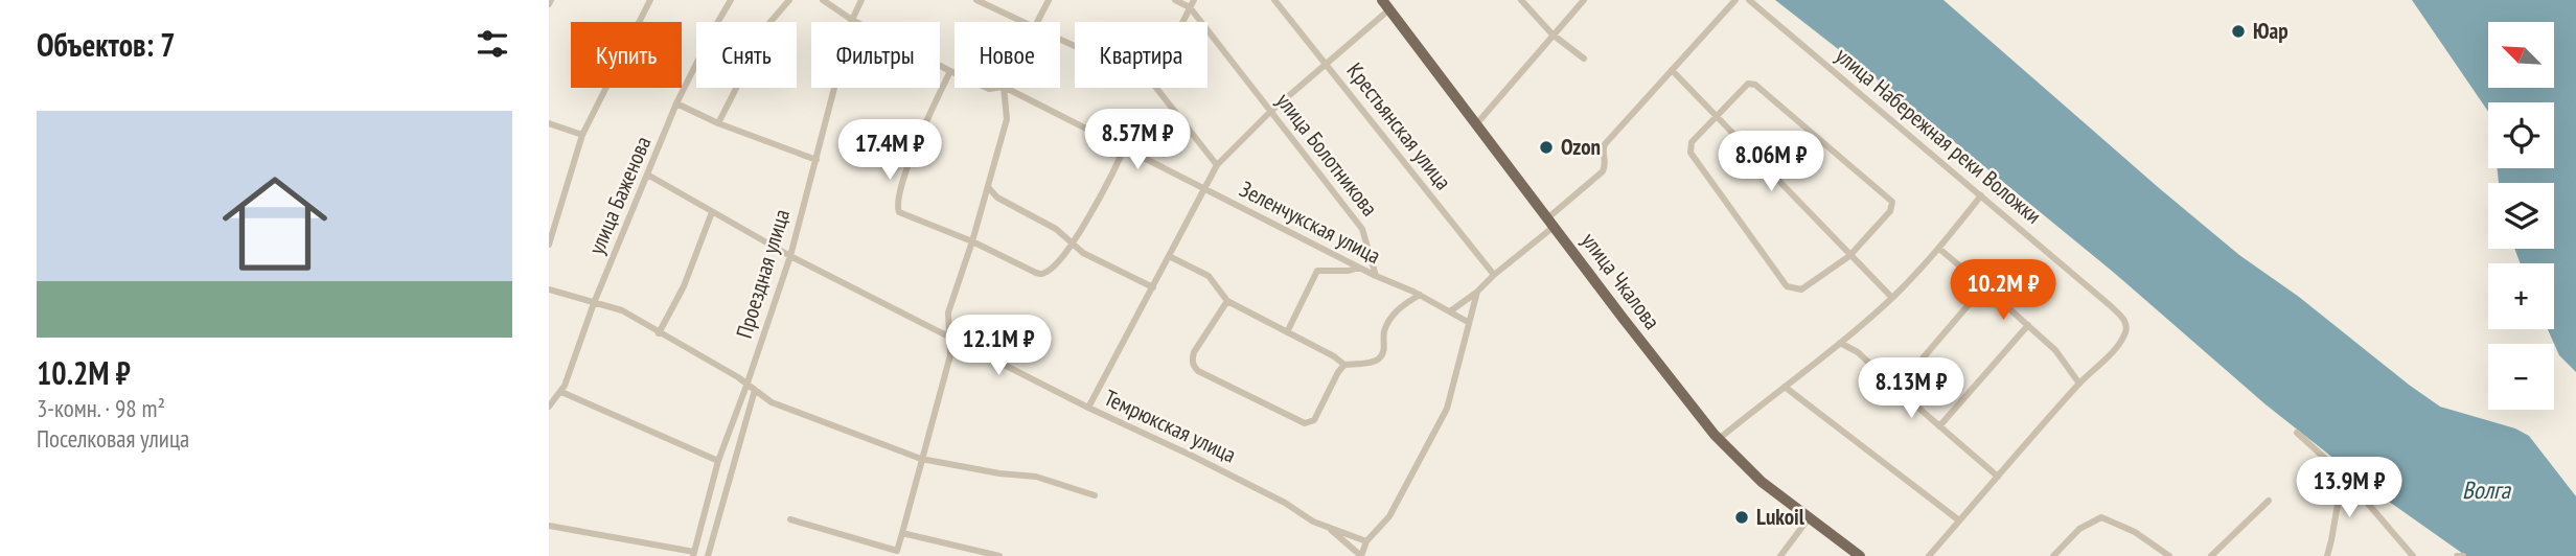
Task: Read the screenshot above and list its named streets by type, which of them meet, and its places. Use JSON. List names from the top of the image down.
{
  "streets": {
    "main road": ["улица Чкалова"],
    "street": [
      "Крестьянская улица",
      "улица Набережная реки Воложки",
      "улица Болотникова",
      "улица Баженова",
      "Зеленчукская улица",
      "Проездная улица",
      "Темрюкская улица"
    ]
  },
  "crossings": [
    ["улица Болотникова", "Зеленчукская улица"],
    ["улица Баженова", "Темрюкская улица"],
    ["Зеленчукская улица", "Проездная улица"],
    ["Проездная улица", "Темрюкская улица"]
  ],
  "water": ["Волга"],
  "places": ["Юар", "Ozon", "Lukoil"],
  "north": "top left",
  "page": {
    "heading": "Объектов: 7",
    "map_buttons": ["+", "−"],
    "chip": [
      "Купить",
      "Снять",
      "Фильтры",
      "Новое",
      "Квартира"
    ],
    "list": [
      {
        "name": "10.2M ₽",
        "note": "3-комн. · 98 m² · Поселковая улица"
      }
    ],
    "price": [
      "8.57M ₽",
      "17.4M ₽",
      "8.06M ₽",
      "10.2M ₽",
      "12.1M ₽",
      "8.13M ₽",
      "13.9M ₽"
    ]
  }
}
